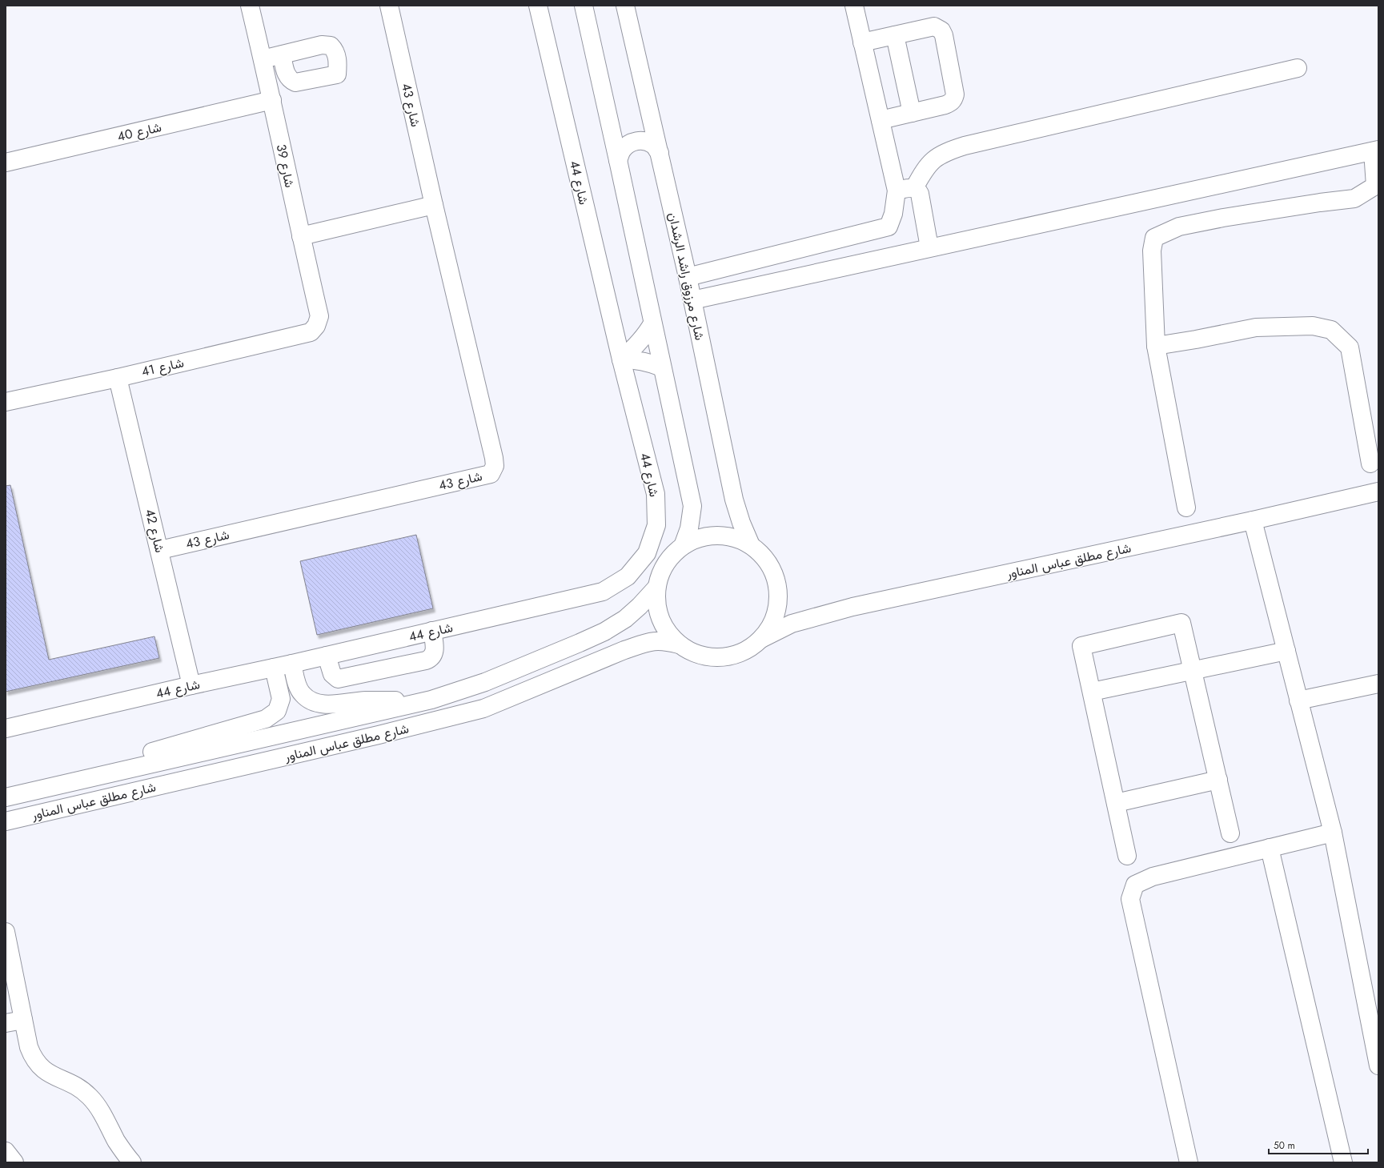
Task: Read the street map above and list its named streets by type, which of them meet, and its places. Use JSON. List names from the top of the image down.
{
  "streets": {
    "main road": [
      "شارع 43",
      "شارع 40",
      "شارع 39",
      "شارع 44",
      "شارع مرزوق راشد الرشدان",
      "شارع 41",
      "شارع 42",
      "شارع مطلق عباس المناور"
    ]
  },
  "crossings": [
    ["شارع 43", "شارع 42"],
    ["شارع 40", "شارع 39"],
    ["شارع 39", "شارع 41"],
    ["شارع 44", "شارع 42"],
    ["شارع 41", "شارع 42"]
  ],
  "scale_bar": "50 m"
}
